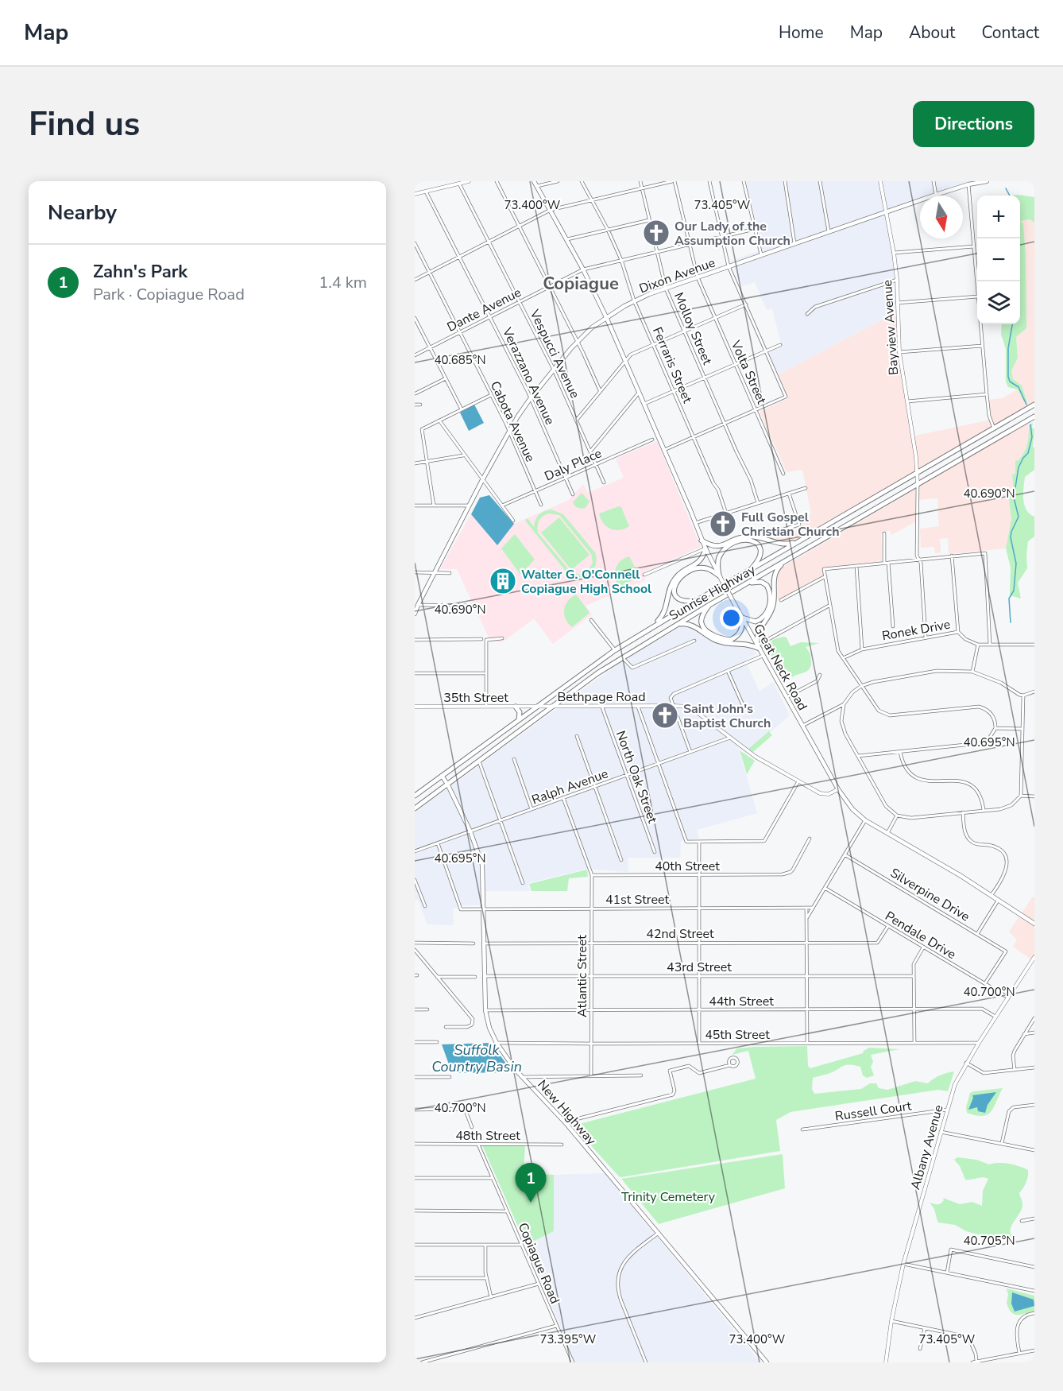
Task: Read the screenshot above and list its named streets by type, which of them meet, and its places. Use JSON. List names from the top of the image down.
{
  "streets": {
    "highway": ["Sunrise Highway"],
    "main road": ["Dixon Avenue", "Great Neck Road", "New Highway"],
    "street": [
      "Dante Avenue",
      "Bayview Avenue",
      "Molloy Street",
      "Vespucci Avenue",
      "Ferraris Street",
      "Volta Street",
      "Verazzano Avenue",
      "Cabota Avenue",
      "Daly Place",
      "Ronek Drive",
      "Bethpage Road",
      "35th Street",
      "North Oak Street",
      "Ralph Avenue",
      "40th Street",
      "Silverpine Drive",
      "41st Street",
      "42nd Street",
      "Pendale Drive",
      "43rd Street",
      "Atlantic Street",
      "44th Street",
      "45th Street",
      "Russell Court",
      "48th Street",
      "Albany Avenue",
      "Copiague Road"
    ]
  },
  "crossings": [
    ["Dixon Avenue", "Bayview Avenue"],
    ["Dixon Avenue", "Molloy Street"],
    ["Dixon Avenue", "Vespucci Avenue"],
    ["Dixon Avenue", "Ferraris Street"],
    ["Dixon Avenue", "Volta Street"],
    ["Dixon Avenue", "Verazzano Avenue"],
    ["Dixon Avenue", "Cabota Avenue"],
    ["Dixon Avenue", "Great Neck Road"],
    ["Dante Avenue", "Molloy Street"],
    ["Dante Avenue", "Vespucci Avenue"],
    ["Dante Avenue", "Ferraris Street"],
    ["Dante Avenue", "Volta Street"],
    ["Dante Avenue", "Verazzano Avenue"],
    ["Dante Avenue", "Cabota Avenue"],
    ["Dante Avenue", "Great Neck Road"],
    ["Bayview Avenue", "Sunrise Highway"],
    ["Vespucci Avenue", "Daly Place"],
    ["Verazzano Avenue", "Daly Place"],
    ["Cabota Avenue", "Daly Place"],
    ["Sunrise Highway", "Bethpage Road"],
    ["Sunrise Highway", "35th Street"],
    ["Sunrise Highway", "New Highway"],
    ["Great Neck Road", "Bethpage Road"],
    ["Bethpage Road", "35th Street"],
    ["Bethpage Road", "North Oak Street"],
    ["Bethpage Road", "Ralph Avenue"],
    ["North Oak Street", "Ralph Avenue"],
    ["Ralph Avenue", "41st Street"],
    ["Ralph Avenue", "New Highway"],
    ["40th Street", "Atlantic Street"],
    ["Silverpine Drive", "Pendale Drive"],
    ["41st Street", "Atlantic Street"],
    ["41st Street", "New Highway"],
    ["42nd Street", "Pendale Drive"],
    ["42nd Street", "Atlantic Street"],
    ["42nd Street", "New Highway"],
    ["Pendale Drive", "Albany Avenue"],
    ["43rd Street", "Atlantic Street"],
    ["43rd Street", "New Highway"],
    ["Atlantic Street", "44th Street"],
    ["Atlantic Street", "45th Street"],
    ["44th Street", "New Highway"],
    ["44th Street", "Albany Avenue"],
    ["45th Street", "New Highway"],
    ["45th Street", "Albany Avenue"],
    ["Russell Court", "Albany Avenue"],
    ["48th Street", "Copiague Road"]
  ],
  "districts": ["Copiague"],
  "water": ["Suffolk Country Basin"],
  "parks": ["Trinity Cemetery"],
  "places": {
    "church": ["Our Lady of the Assumption Church", "Full Gospel Christian Church", "Saint John's Baptist Church"],
    "building": ["Walter G. O'Connell Copiague High School"]
  },
  "north": "bottom",
  "page": {
    "header": "Map",
    "nav": [
      "Home",
      "Map",
      "About",
      "Contact"
    ],
    "buttons": "Directions",
    "title": "Find us",
    "heading": "Nearby",
    "map_buttons": ["+", "−"],
    "list": [
      {
        "mark": "1",
        "name": "Zahn's Park",
        "note": "Park · Copiague Road",
        "value": "1.4 km"
      }
    ],
    "pins": "1"
  },
  "coordinates": [
    "73.400°W",
    "73.405°W",
    "40.685°N",
    "40.690°N",
    "40.695°N",
    "40.700°N",
    "40.705°N",
    "73.395°W"
  ]
}
